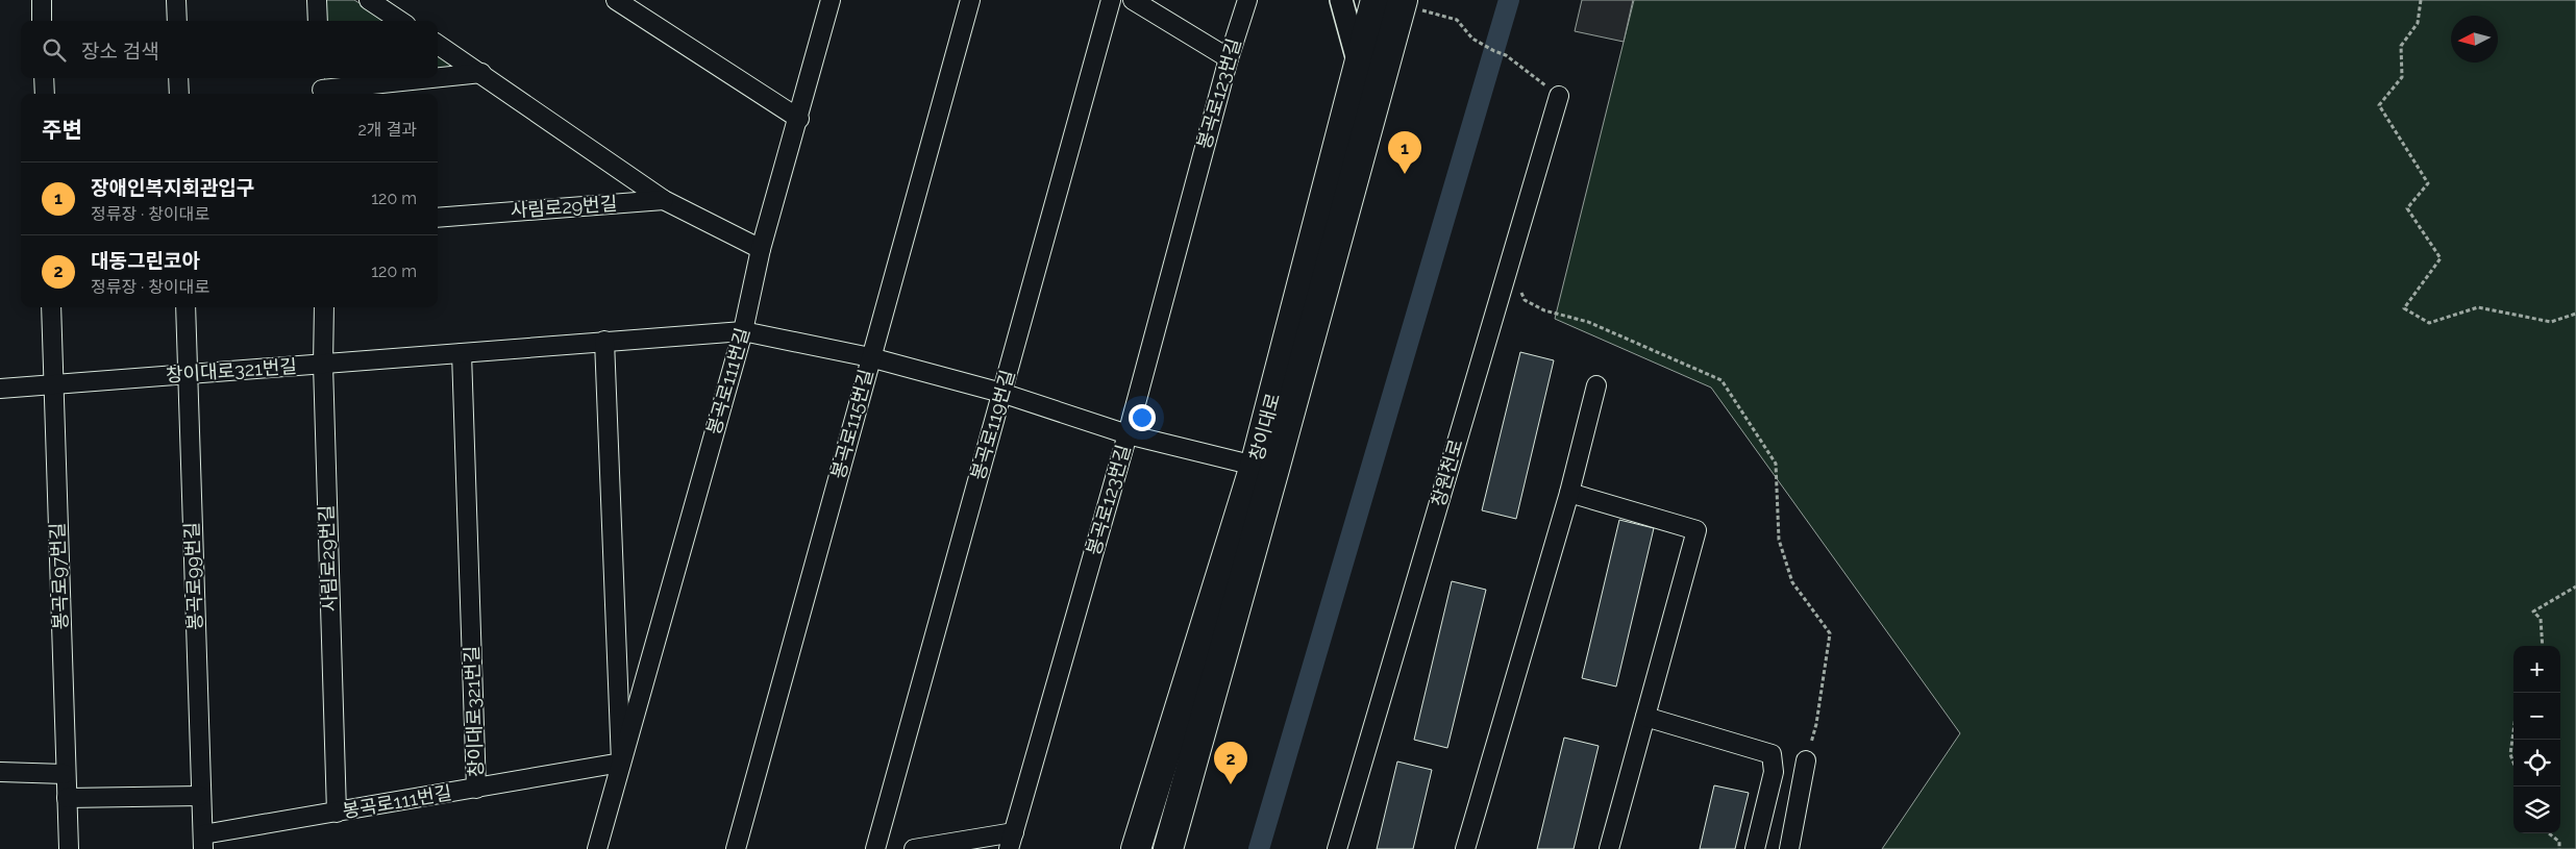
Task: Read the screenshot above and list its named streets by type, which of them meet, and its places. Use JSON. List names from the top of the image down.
{
  "streets": {
    "main road": ["창이대로"],
    "street": [
      "봉곡로123번길",
      "사림로29번길",
      "창이대로321번길",
      "봉곡로111번길",
      "봉곡로115번길",
      "봉곡로119번길",
      "창원천로",
      "봉곡로97번길",
      "봉곡로99번길"
    ]
  },
  "crossings": [
    ["봉곡로123번길", "창이대로321번길"],
    ["사림로29번길", "창이대로321번길"],
    ["사림로29번길", "봉곡로111번길"],
    ["창이대로321번길", "봉곡로111번길"],
    ["창이대로321번길", "봉곡로115번길"],
    ["창이대로321번길", "봉곡로119번길"],
    ["창이대로321번길", "창이대로"],
    ["창이대로321번길", "봉곡로97번길"],
    ["창이대로321번길", "봉곡로99번길"],
    ["봉곡로111번길", "봉곡로99번길"]
  ],
  "north": "left",
  "page": {
    "search": "장소 검색",
    "heading": ["주변", "2개 결과"],
    "pins": ["1", "2"],
    "list": [
      {
        "mark": "1",
        "name": "장애인복지회관입구",
        "note": "정류장 · 창이대로",
        "value": "120 m"
      },
      {
        "mark": "2",
        "name": "대동그린코아",
        "note": "정류장 · 창이대로",
        "value": "120 m"
      }
    ],
    "map_buttons": ["+", "−"]
  }
}
